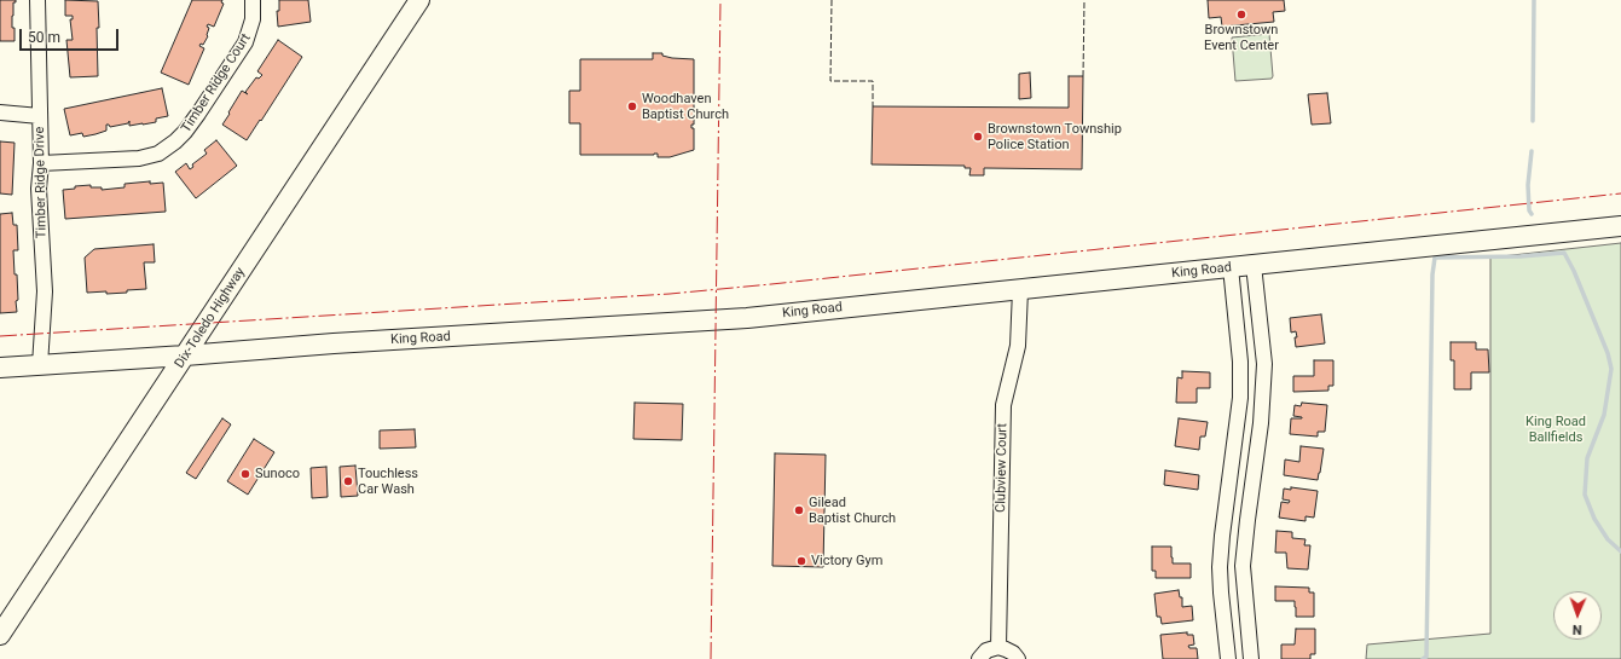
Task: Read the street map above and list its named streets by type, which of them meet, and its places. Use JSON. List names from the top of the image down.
{
  "streets": {
    "main road": ["King Road", "Dix-Toledo Highway"],
    "street": ["Timber Ridge Court", "Timber Ridge Drive", "Clubview Court"]
  },
  "crossings": [
    ["Timber Ridge Court", "Timber Ridge Drive"],
    ["Timber Ridge Drive", "King Road"],
    ["King Road", "Dix-Toledo Highway"],
    ["King Road", "Clubview Court"]
  ],
  "parks": ["King Road Ballfields"],
  "places": [
    "Brownstown Event Center",
    "Woodhaven Baptist Church",
    "Brownstown Township Police Station",
    "Sunoco",
    "Touchless Car Wash",
    "Gilead Baptist Church",
    "Victory Gym"
  ],
  "scale_bar": "50 m",
  "north": "bottom"
}
